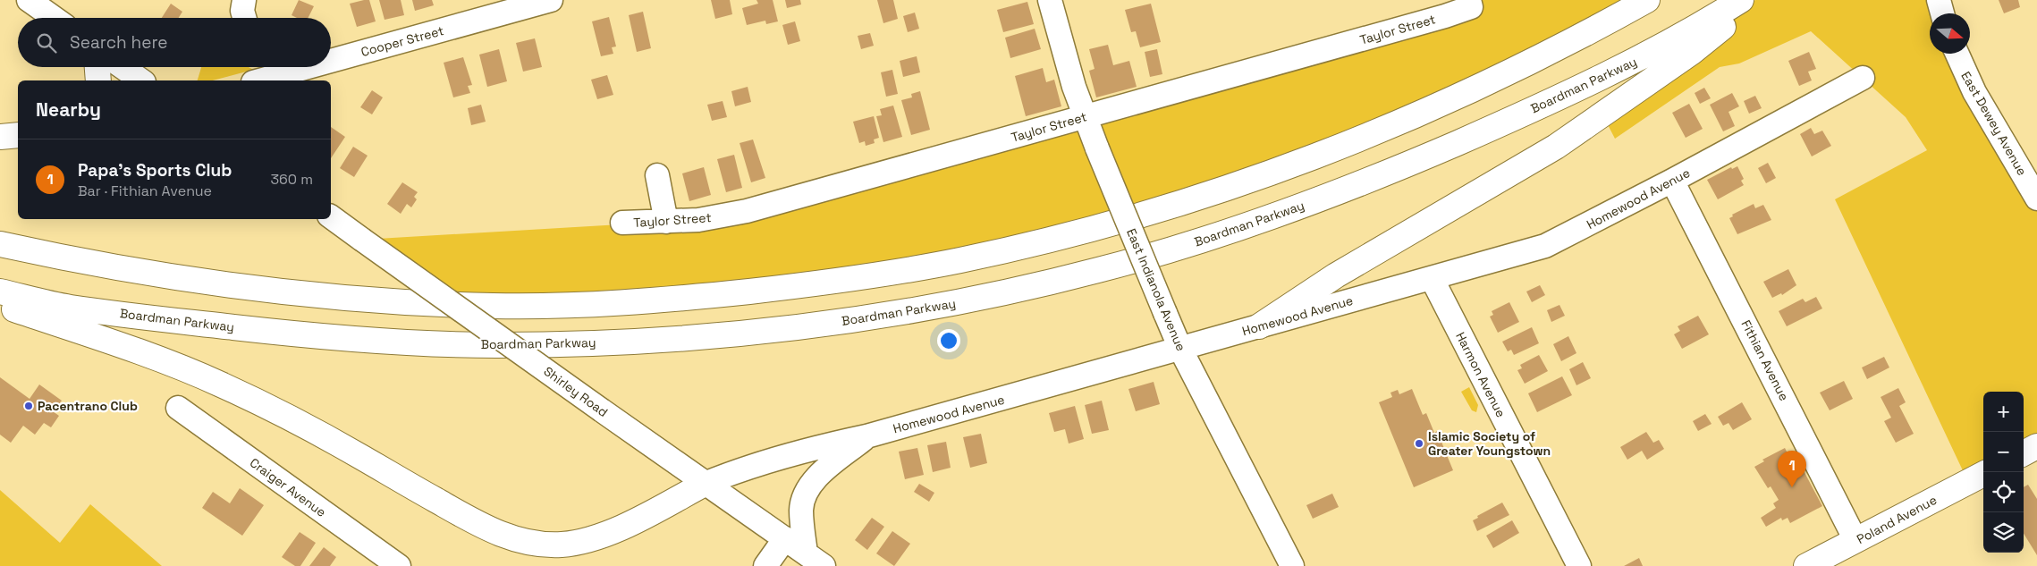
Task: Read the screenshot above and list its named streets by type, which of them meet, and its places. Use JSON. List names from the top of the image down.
{
  "streets": {
    "main road": ["Boardman Parkway", "Poland Avenue"],
    "street": [
      "Taylor Street",
      "Cooper Street",
      "East Dewey Avenue",
      "Homewood Avenue",
      "East Indianola Avenue",
      "Fithian Avenue",
      "Harmon Avenue",
      "Shirley Road",
      "Craiger Avenue"
    ]
  },
  "crossings": [
    ["Taylor Street", "East Indianola Avenue"],
    ["Homewood Avenue", "East Indianola Avenue"],
    ["Homewood Avenue", "Fithian Avenue"],
    ["Homewood Avenue", "Harmon Avenue"],
    ["Homewood Avenue", "Shirley Road"],
    ["Fithian Avenue", "Poland Avenue"]
  ],
  "places": ["Pacentrano Club", "Islamic Society of Greater Youngstown"],
  "north": "right",
  "page": {
    "search": "Search here",
    "heading": "Nearby",
    "list": [
      {
        "mark": "1",
        "name": "Papa's Sports Club",
        "note": "Bar · Fithian Avenue",
        "value": "360 m"
      }
    ],
    "map_buttons": ["+", "−"],
    "pins": "1"
  }
}
